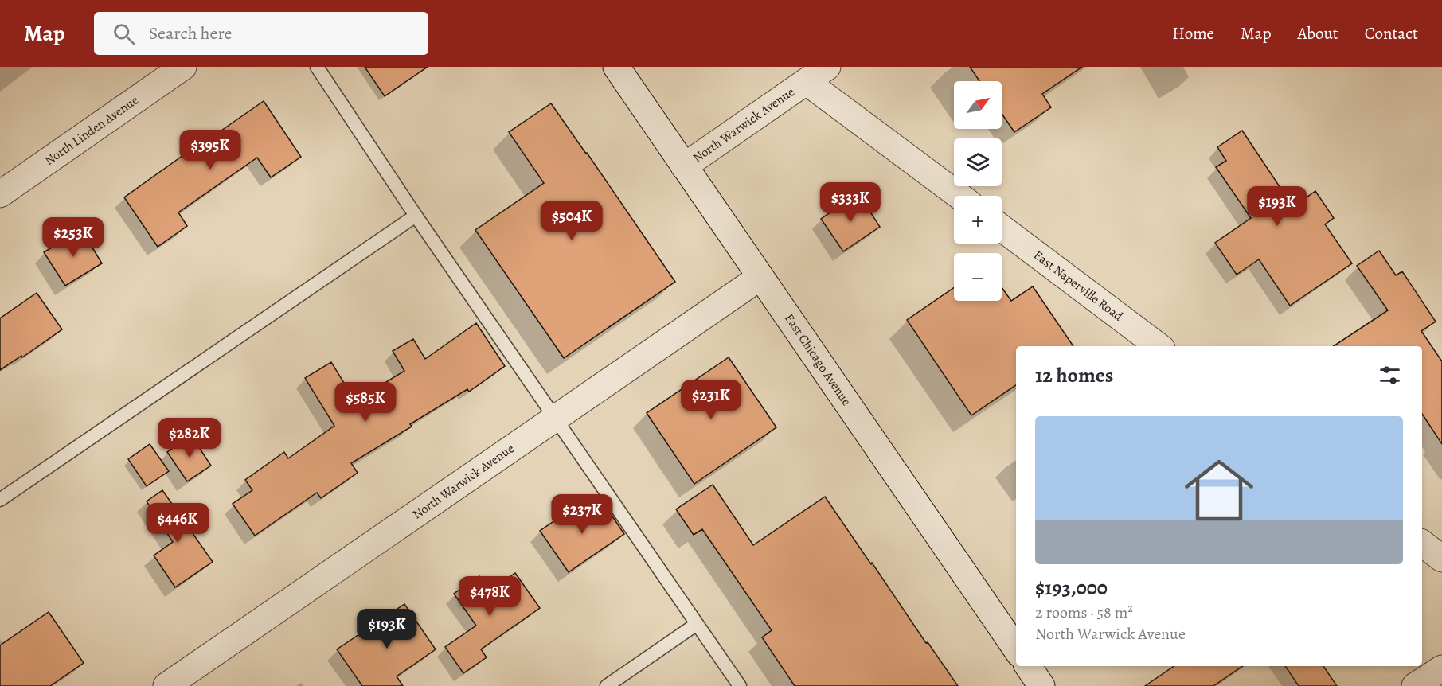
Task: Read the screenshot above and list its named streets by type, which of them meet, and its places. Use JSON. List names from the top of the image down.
{
  "streets": {
    "street": [
      "North Warwick Avenue",
      "North Linden Avenue",
      "East Naperville Road",
      "East Chicago Avenue"
    ]
  },
  "crossings": [
    ["North Warwick Avenue", "East Chicago Avenue"]
  ],
  "north": "top right",
  "page": {
    "header": "Map",
    "search": "Search here",
    "nav": [
      "Home",
      "Map",
      "About",
      "Contact"
    ],
    "map_buttons": ["+", "−"],
    "price": [
      "$395K",
      "$333K",
      "$193K",
      "$504K",
      "$253K",
      "$231K",
      "$585K",
      "$282K",
      "$237K",
      "$446K",
      "$478K",
      "$193K"
    ],
    "heading": "12 homes",
    "list": [
      {
        "name": "$193,000",
        "note": "2 rooms · 58 m² · North Warwick Avenue"
      }
    ]
  }
}
